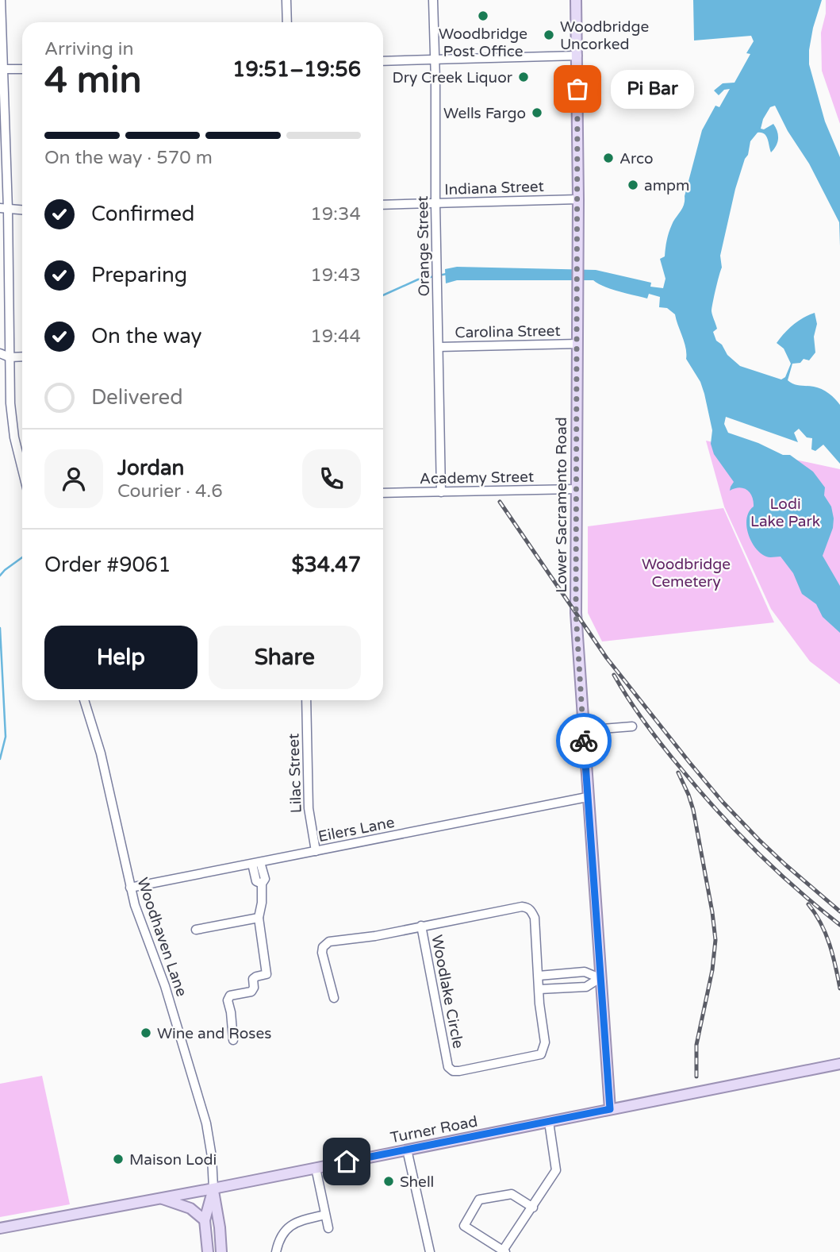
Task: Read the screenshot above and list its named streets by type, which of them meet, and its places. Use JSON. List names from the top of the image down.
{
  "streets": {
    "main road": ["Lower Sacramento Road", "Turner Road"],
    "street": [
      "Indiana Street",
      "Orange Street",
      "Carolina Street",
      "Academy Street",
      "Lilac Street",
      "Eilers Lane",
      "Woodhaven Lane",
      "Woodlake Circle"
    ]
  },
  "crossings": [
    ["Indiana Street", "Orange Street"],
    ["Indiana Street", "Lower Sacramento Road"],
    ["Orange Street", "Carolina Street"],
    ["Orange Street", "Academy Street"],
    ["Carolina Street", "Lower Sacramento Road"],
    ["Academy Street", "Lower Sacramento Road"],
    ["Lower Sacramento Road", "Eilers Lane"],
    ["Lower Sacramento Road", "Turner Road"],
    ["Lilac Street", "Eilers Lane"],
    ["Eilers Lane", "Woodhaven Lane"],
    ["Woodhaven Lane", "Turner Road"]
  ],
  "parks": ["Lodi Lake Park", "Woodbridge Cemetery"],
  "places": [
    "Woodbridge Post Office",
    "Woodbridge Uncorked",
    "Dry Creek Liquor",
    "Pi Bar",
    "Wells Fargo",
    "Arco",
    "ampm",
    "Wine and Roses",
    "Maison Lodi",
    "Shell"
  ],
  "page": {
    "heading": ["4 min", "Arriving in", "19:51–19:56"],
    "panel": [
      "Jordan",
      "Courier · 4.6",
      "Order #9061",
      "$34.47"
    ],
    "bubble": "Pi Bar",
    "bar": "On the way · 570 m",
    "list": [
      ["Confirmed", "19:34"],
      ["Preparing", "19:43"],
      ["On the way", "19:44"],
      "Delivered"
    ],
    "buttons": ["Help", "Share"]
  }
}
